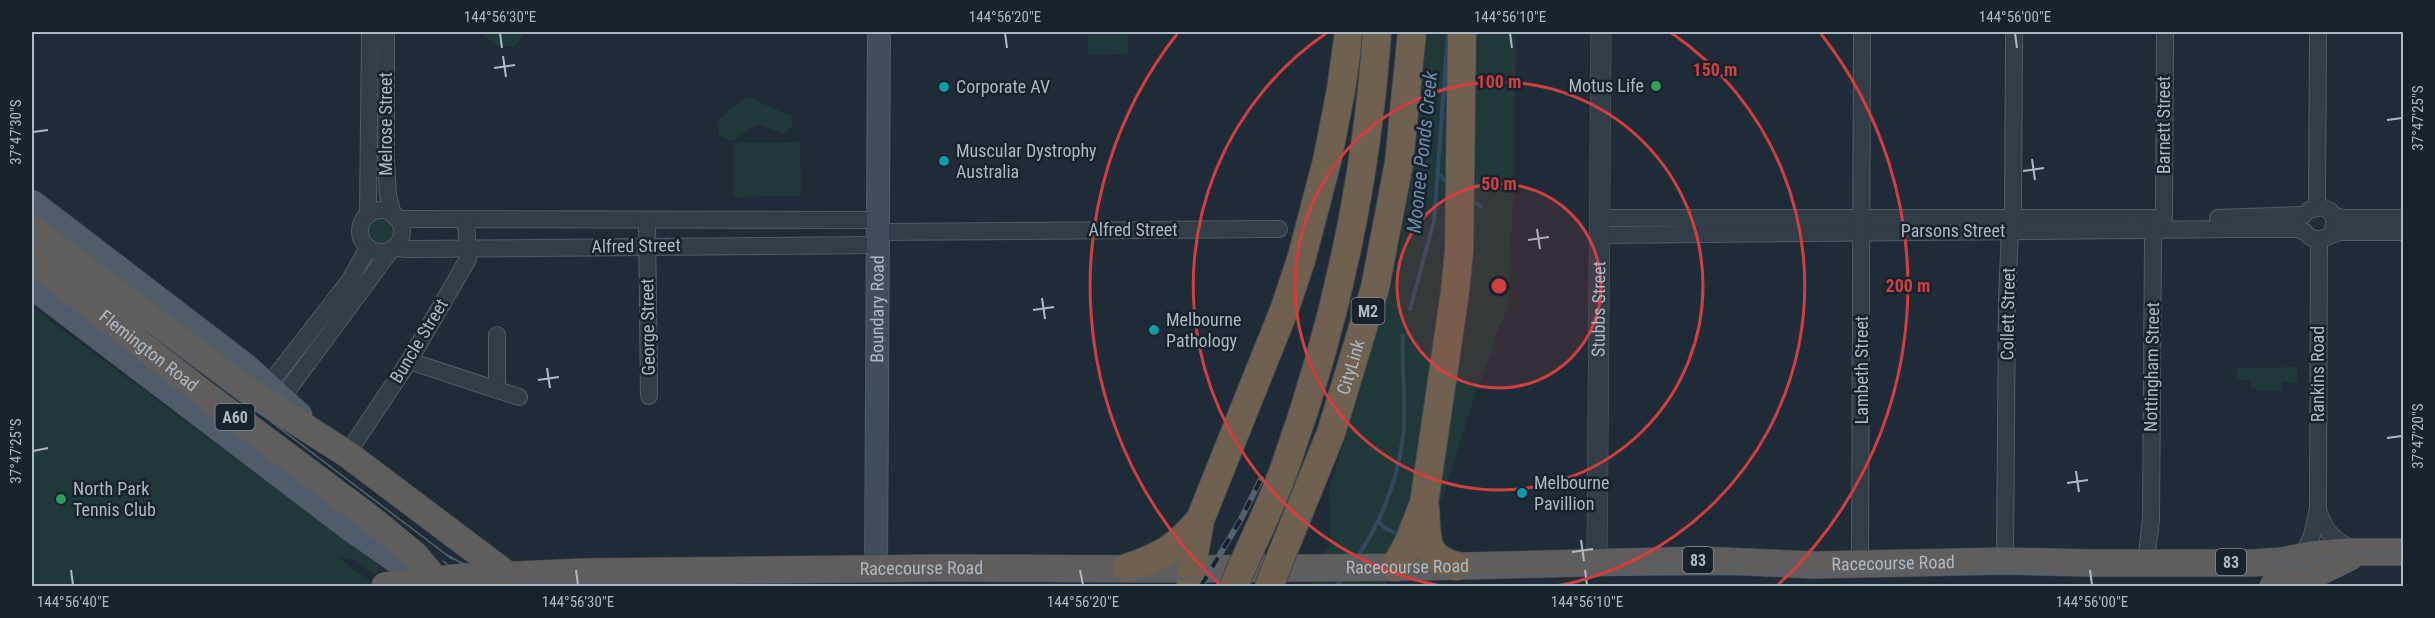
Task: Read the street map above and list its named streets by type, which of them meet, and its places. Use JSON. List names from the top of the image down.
{
  "streets": {
    "highway": [
      "M2",
      "Flemington Road",
      "CityLink",
      "A60",
      "83",
      "Racecourse Road"
    ],
    "main road": ["Boundary Road"],
    "street": [
      "Melrose Street",
      "Barnett Street",
      "Alfred Street",
      "Parsons Street",
      "Stubbs Street",
      "Collett Street",
      "George Street",
      "Buncle Street",
      "Nottingham Street",
      "Lambeth Street",
      "Rankins Road"
    ]
  },
  "crossings": [
    ["Melrose Street", "Alfred Street"],
    ["Barnett Street", "Parsons Street"],
    ["Barnett Street", "Nottingham Street"],
    ["Alfred Street", "Boundary Road"],
    ["Alfred Street", "George Street"],
    ["Alfred Street", "Buncle Street"],
    ["Parsons Street", "Stubbs Street"],
    ["Parsons Street", "Collett Street"],
    ["Parsons Street", "Nottingham Street"],
    ["Parsons Street", "Lambeth Street"],
    ["Parsons Street", "Rankins Road"],
    ["Boundary Road", "Racecourse Road"],
    ["Stubbs Street", "Racecourse Road"],
    ["Collett Street", "Racecourse Road"],
    ["Buncle Street", "Flemington Road"],
    ["Flemington Road", "83"],
    ["Flemington Road", "Racecourse Road"],
    ["Nottingham Street", "Racecourse Road"],
    ["Lambeth Street", "Racecourse Road"],
    ["Rankins Road", "Racecourse Road"],
    ["83", "Racecourse Road"]
  ],
  "water": ["Moonee Ponds Creek"],
  "places": [
    "Motus Life",
    "Corporate AV",
    "Muscular Dystrophy Australia",
    "Melbourne Pathology",
    "Melbourne Pavillion",
    "North Park Tennis Club"
  ],
  "coordinates": [
    "144°56'30\"E",
    "144°56'20\"E",
    "144°56'10\"E",
    "144°56'00\"E",
    "37°47'25\"S",
    "37°47'30\"S",
    "37°47'20\"S",
    "144°56'40\"E"
  ],
  "rings": [
    "150 m",
    "100 m",
    "50 m",
    "200 m"
  ]
}
